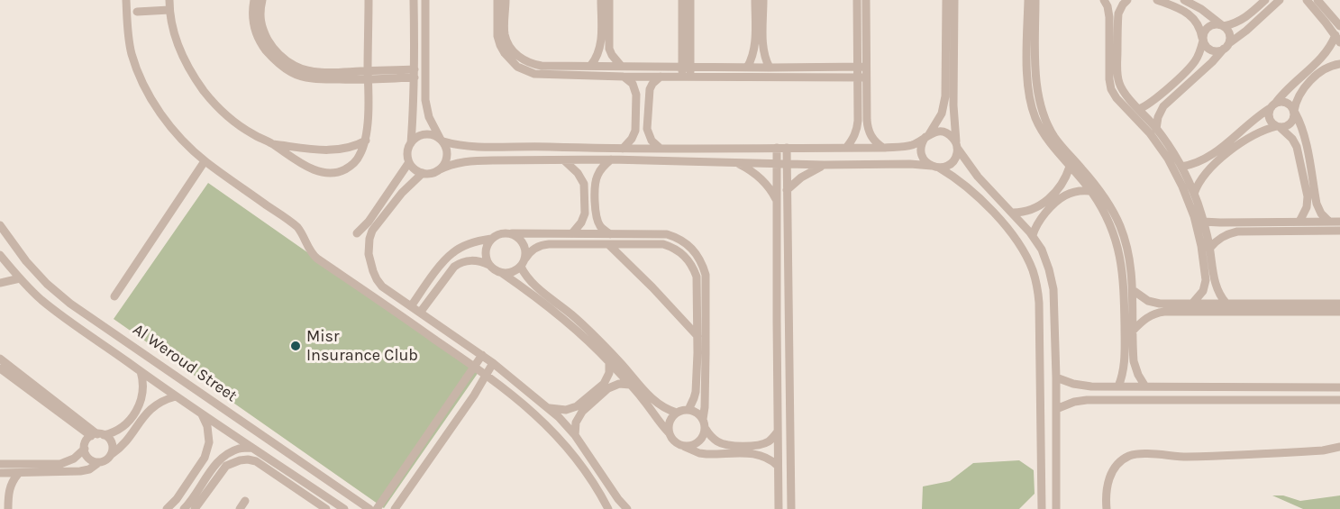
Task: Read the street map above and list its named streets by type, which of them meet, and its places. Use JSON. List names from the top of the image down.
{
  "streets": {
    "street": ["Al Weroud Street"]
  },
  "places": ["Misr Insurance Club"]
}
